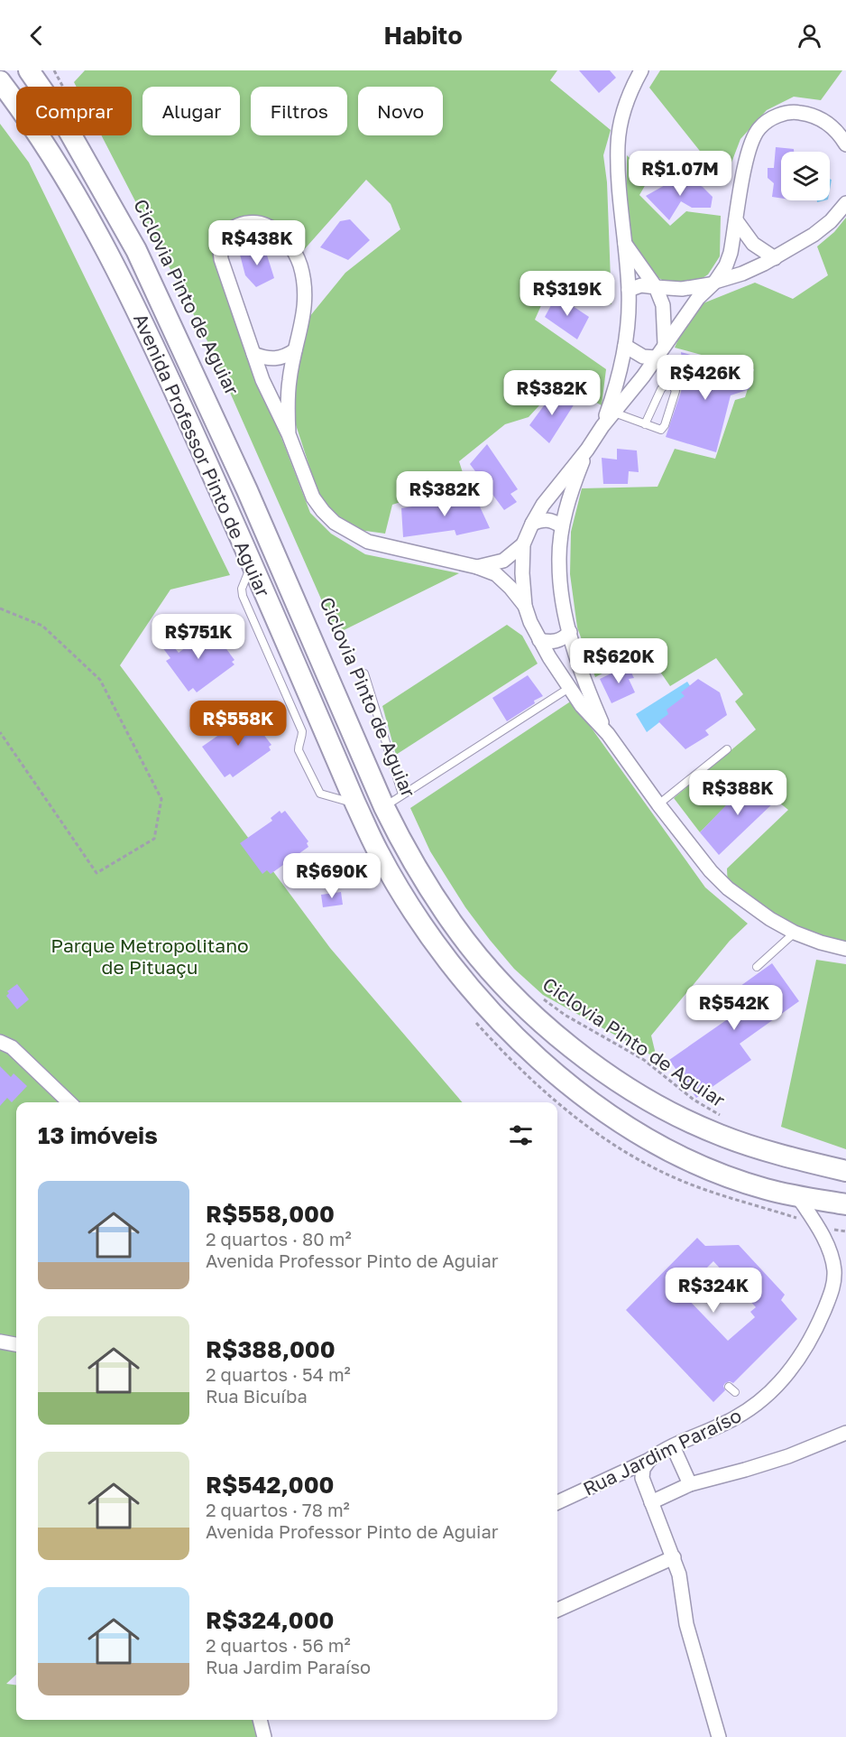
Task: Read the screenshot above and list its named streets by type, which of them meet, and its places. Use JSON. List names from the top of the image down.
{
  "streets": {
    "main road": ["Avenida Professor Pinto de Aguiar"],
    "street": ["Rua Jardim Paraíso"],
    "path": ["Ciclovia Pinto de Aguiar"]
  },
  "crossings": [
    ["Avenida Professor Pinto de Aguiar", "Rua Jardim Paraíso"]
  ],
  "parks": ["Parque Metropolitano de Pituaçu"],
  "page": {
    "header": "Habito",
    "chip": [
      "Comprar",
      "Alugar",
      "Filtros",
      "Novo"
    ],
    "price": [
      "R$1.07M",
      "R$438K",
      "R$319K",
      "R$426K",
      "R$382K",
      "R$382K",
      "R$751K",
      "R$620K",
      "R$558K",
      "R$388K",
      "R$690K",
      "R$542K",
      "R$324K"
    ],
    "heading": "13 imóveis",
    "list": [
      {
        "name": "R$558,000",
        "note": "2 quartos · 80 m² · Avenida Professor Pinto de Aguiar"
      },
      {
        "name": "R$388,000",
        "note": "2 quartos · 54 m² · Rua Bicuíba"
      },
      {
        "name": "R$542,000",
        "note": "2 quartos · 78 m² · Avenida Professor Pinto de Aguiar"
      },
      {
        "name": "R$324,000",
        "note": "2 quartos · 56 m² · Rua Jardim Paraíso"
      }
    ]
  }
}
